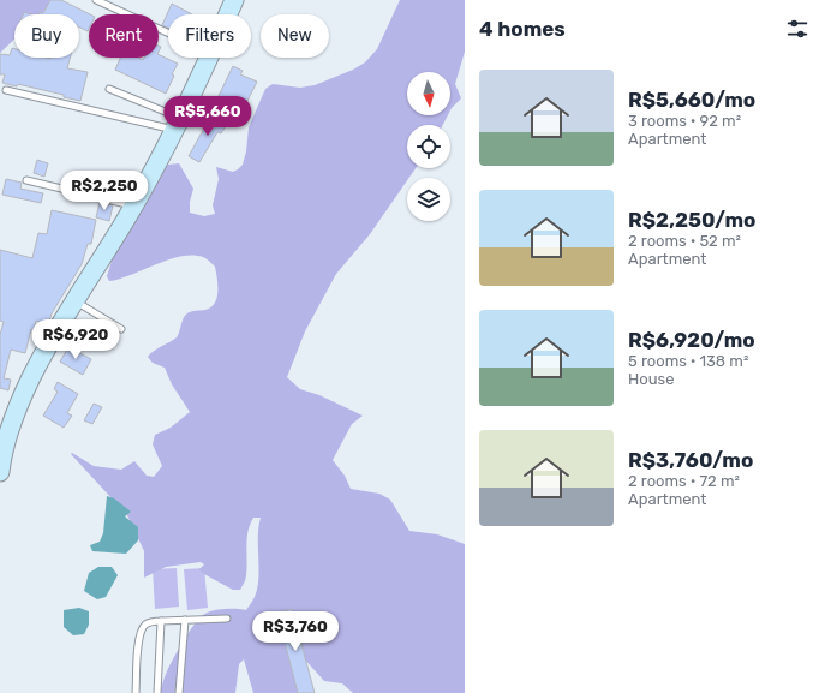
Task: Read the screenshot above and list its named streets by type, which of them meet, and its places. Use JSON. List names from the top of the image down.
{
  "north": "bottom",
  "page": {
    "heading": "4 homes",
    "chip": [
      "Buy",
      "Rent",
      "Filters",
      "New"
    ],
    "list": [
      {
        "name": "R$5,660/mo",
        "note": "3 rooms · 92 m² · Apartment"
      },
      {
        "name": "R$2,250/mo",
        "note": "2 rooms · 52 m² · Apartment"
      },
      {
        "name": "R$6,920/mo",
        "note": "5 rooms · 138 m² · House"
      },
      {
        "name": "R$3,760/mo",
        "note": "2 rooms · 72 m² · Apartment"
      }
    ],
    "price": [
      "R$5,660",
      "R$2,250",
      "R$6,920",
      "R$3,760"
    ]
  }
}
